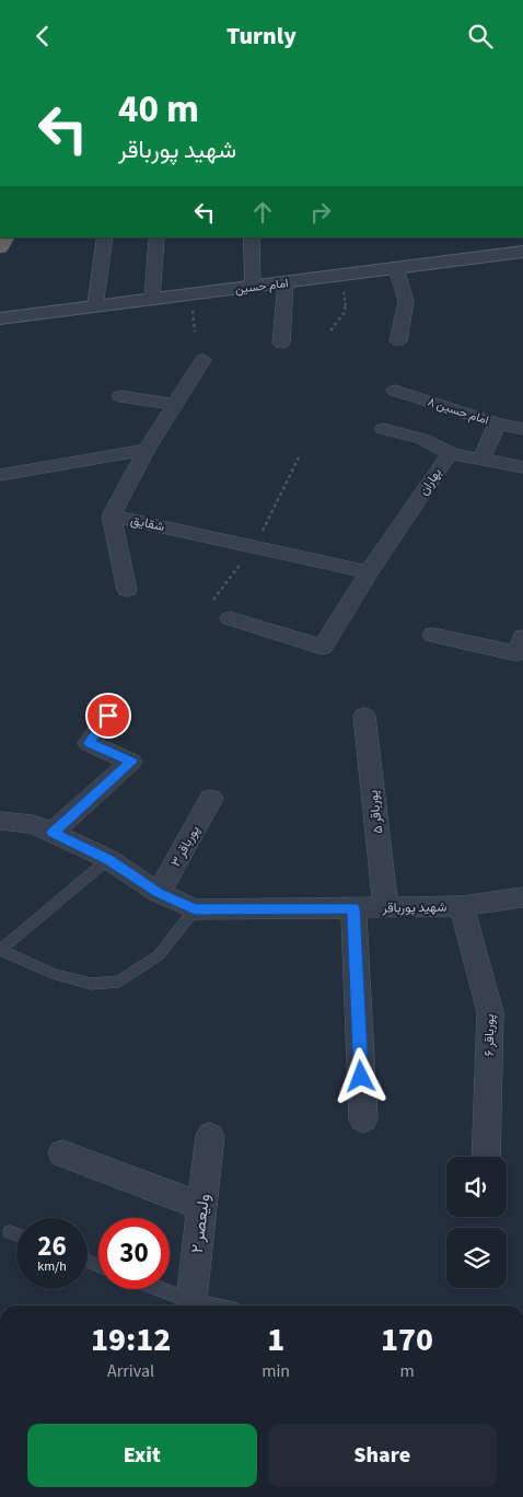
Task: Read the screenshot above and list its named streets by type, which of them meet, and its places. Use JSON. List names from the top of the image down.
{
  "streets": {
    "street": [
      "امام حسین",
      "امام حسین ۸",
      "بهاران",
      "شقایق",
      "پورباقر ۵",
      "پورباقر ۳",
      "شهید پورباقر",
      "پورباقر ۶",
      "ولیعصر ۲"
    ]
  },
  "crossings": [
    ["بهاران", "شقایق"],
    ["پورباقر ۵", "شهید پورباقر"],
    ["پورباقر ۳", "شهید پورباقر"],
    ["شهید پورباقر", "پورباقر ۶"]
  ],
  "page": {
    "header": "Turnly",
    "turn": ["40 m", "شهید پورباقر"],
    "speed": "26 km/h",
    "limit": "30",
    "eta": [
      "19:12",
      "Arrival",
      "1",
      "min",
      "170",
      "m"
    ],
    "buttons": ["Exit", "Share"]
  }
}
